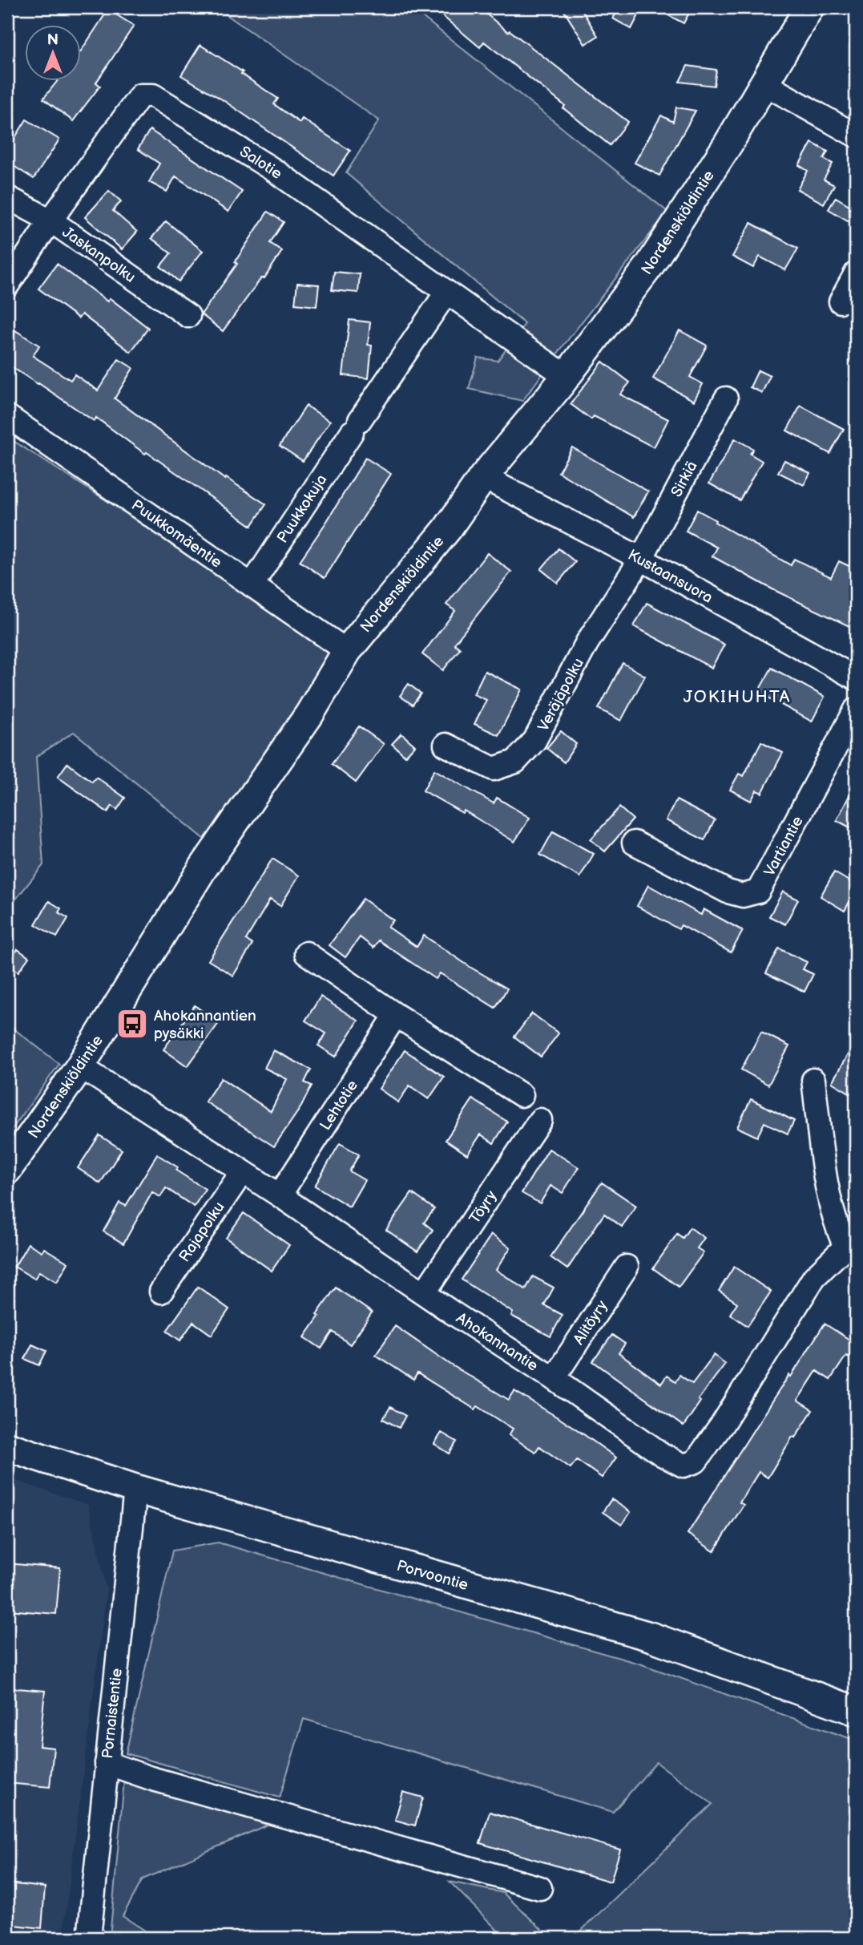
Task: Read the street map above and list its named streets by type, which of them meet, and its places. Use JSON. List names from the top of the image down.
{
  "streets": {
    "main road": ["Nordenskiöldintie", "Porvoontie"],
    "street": [
      "Salotie",
      "Jaskanpolku",
      "Sirkiä",
      "Puukkokuja",
      "Puukkomäentie",
      "Kustaansuora",
      "Veräjäpolku",
      "Vartiantie",
      "Lehtotie",
      "Töyry",
      "Rajapolku",
      "Alitöyry",
      "Ahokannantie",
      "Pornaistentie"
    ]
  },
  "crossings": [
    ["Salotie", "Nordenskiöldintie"],
    ["Salotie", "Jaskanpolku"],
    ["Salotie", "Puukkokuja"],
    ["Nordenskiöldintie", "Puukkomäentie"],
    ["Nordenskiöldintie", "Kustaansuora"],
    ["Nordenskiöldintie", "Ahokannantie"],
    ["Sirkiä", "Kustaansuora"],
    ["Sirkiä", "Veräjäpolku"],
    ["Puukkokuja", "Puukkomäentie"],
    ["Kustaansuora", "Veräjäpolku"],
    ["Lehtotie", "Ahokannantie"],
    ["Töyry", "Ahokannantie"],
    ["Rajapolku", "Ahokannantie"],
    ["Alitöyry", "Ahokannantie"],
    ["Porvoontie", "Pornaistentie"]
  ],
  "districts": ["JOKIHUHTA"],
  "places": {
    "bus stop": ["Ahokannantien pysäkki"]
  },
  "north": "top"
}
